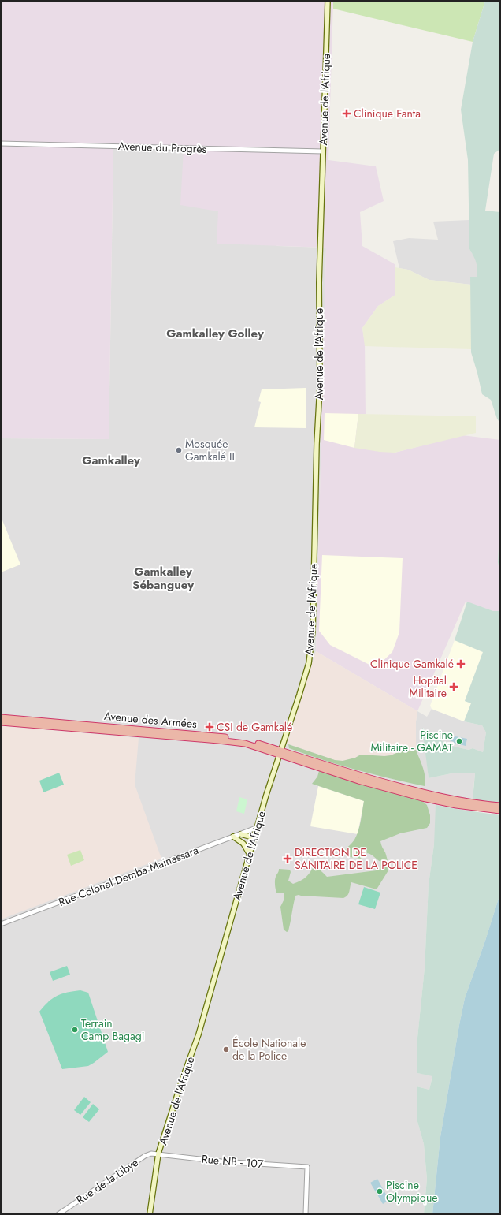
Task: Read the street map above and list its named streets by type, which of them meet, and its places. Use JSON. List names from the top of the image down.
{
  "streets": {
    "highway": ["Avenue des Armées"],
    "main road": ["Avenue de l'Afrique"],
    "street": [
      "Avenue du Progrès",
      "Rue Colonel Demba Mainassara",
      "Rue NB - 107",
      "Rue de la Libye"
    ]
  },
  "crossings": [
    ["Avenue de l'Afrique", "Avenue du Progrès"],
    ["Avenue de l'Afrique", "Avenue des Armées"],
    ["Avenue de l'Afrique", "Rue Colonel Demba Mainassara"],
    ["Avenue de l'Afrique", "Rue NB - 107"],
    ["Avenue de l'Afrique", "Rue de la Libye"],
    ["Rue NB - 107", "Rue de la Libye"]
  ],
  "districts": ["Gamkalley Golley", "Gamkalley", "Gamkalley Sébanguey"],
  "places": {
    "health": [
      "Clinique Fanta",
      "Clinique Gamkalé",
      "Hopital Militaire",
      "CSI de Gamkalé",
      "DIRECTION DE SANITAIRE DE LA POLICE"
    ],
    "other": [
      "Mosquée Gamkalé II",
      "Piscine Militaire - GAMAT",
      "Terrain Camp Bagagi",
      "École Nationale de la Police",
      "Piscine Olympique"
    ]
  }
}
